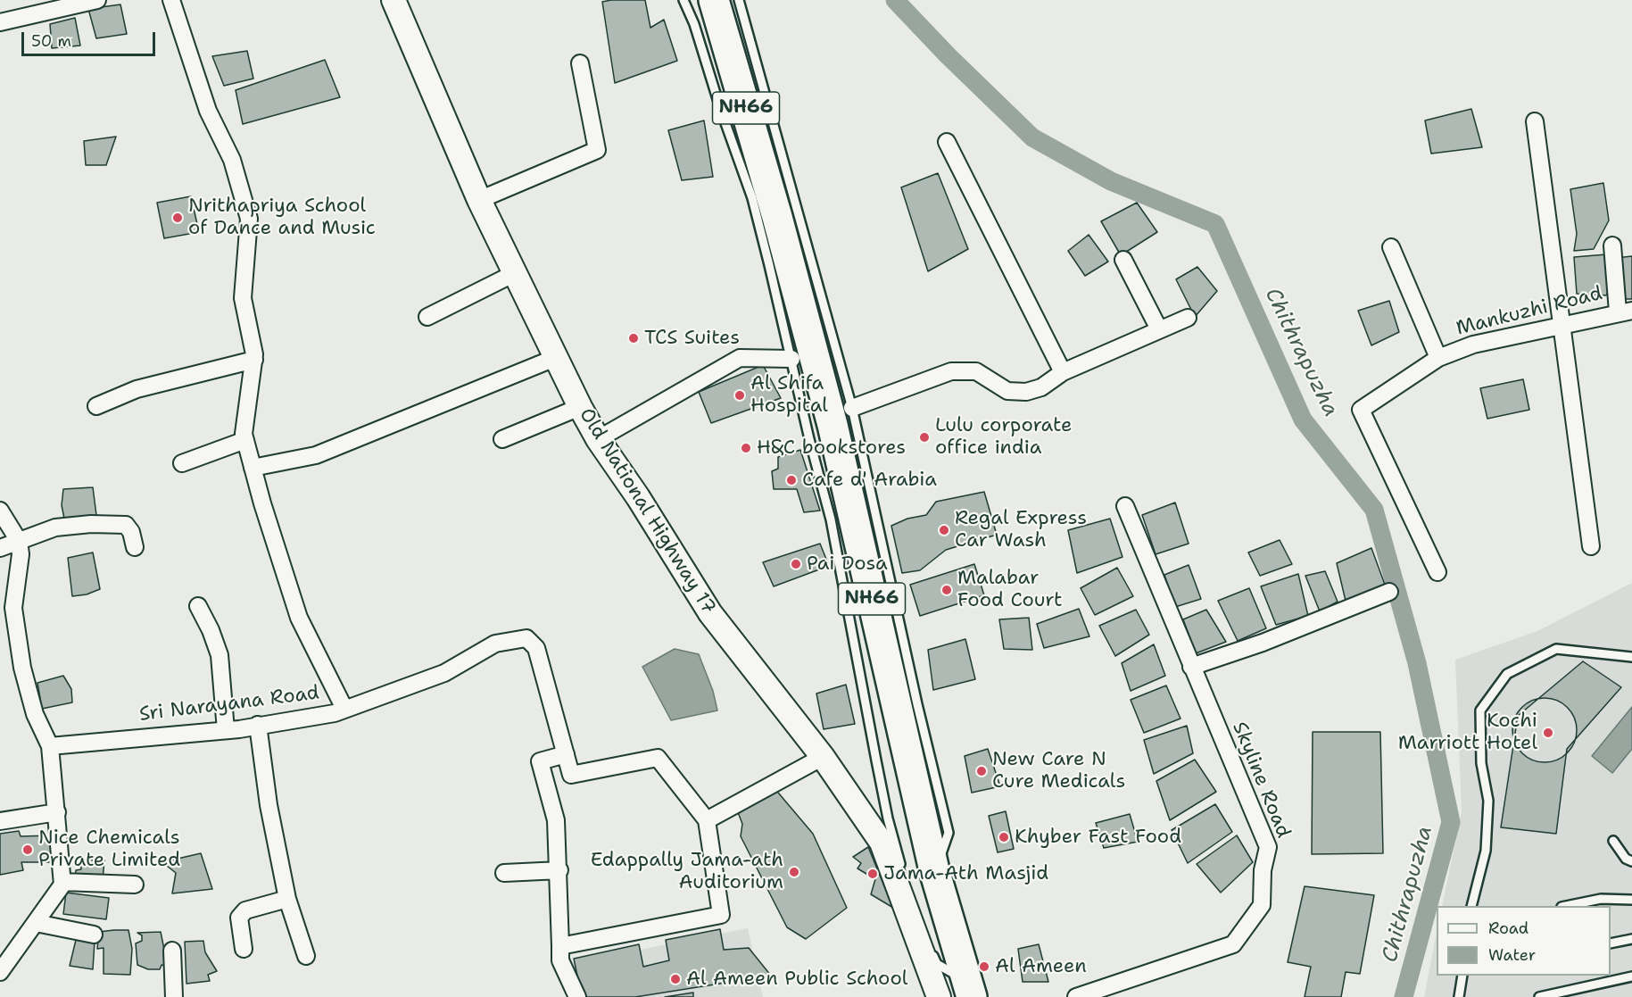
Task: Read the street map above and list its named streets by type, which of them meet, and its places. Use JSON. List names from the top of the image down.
{
  "streets": {
    "highway": ["NH66"],
    "street": [
      "Mankuzhi Road",
      "Old National Highway 17",
      "Sri Narayana Road",
      "Skyline Road"
    ]
  },
  "water": ["Chithrapuzha"],
  "places": [
    "Nrithapriya School of Dance and Music",
    "TCS Suites",
    "Al Shifa Hospital",
    "Lulu corporate office india",
    "H&C bookstores",
    "Cafe d' Arabia",
    "Regal Express Car Wash",
    "Pai Dosa",
    "Malabar Food Court",
    "Kochi Marriott Hotel",
    "New Care N Cure Medicals",
    "Khyber Fast Food",
    "Nice Chemicals Private Limited",
    "Edappally Jama-ath Auditorium",
    "Jama-Ath Masjid",
    "Al Ameen",
    "Al Ameen Public School"
  ],
  "legend": ["Road", "Water"],
  "scale_bar": "50 m"
}
